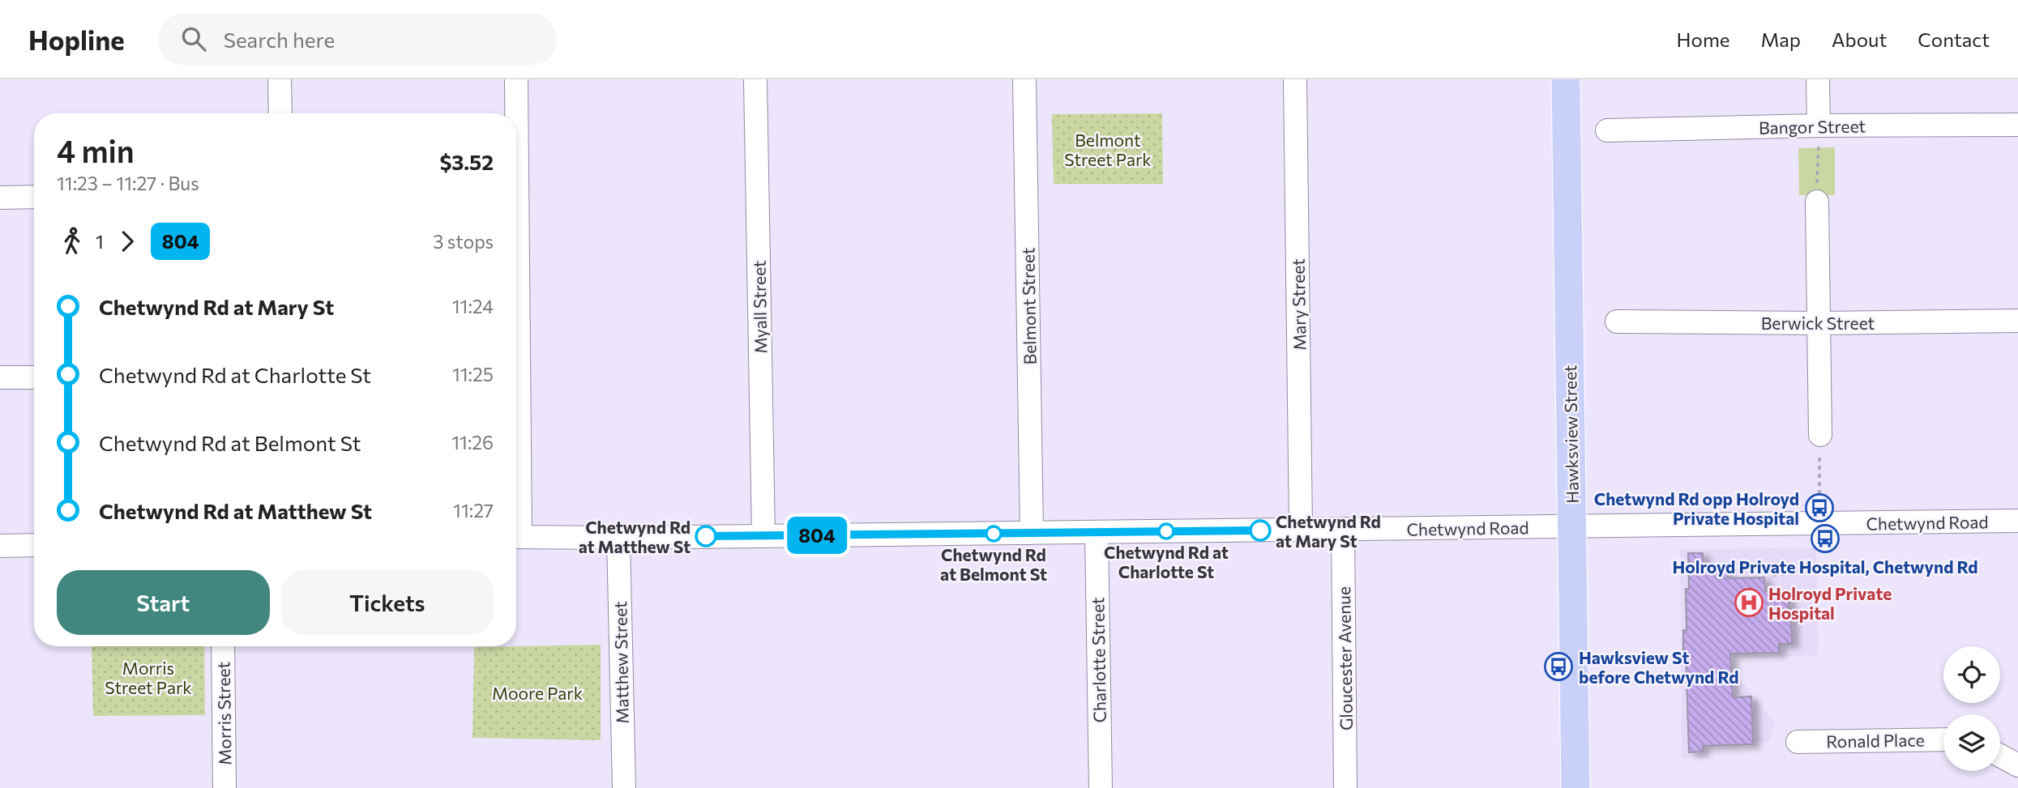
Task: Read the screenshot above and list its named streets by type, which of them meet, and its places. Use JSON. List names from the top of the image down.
{
  "streets": {
    "main road": ["Hawksview Street"],
    "street": [
      "Bangor Street",
      "Mary Street",
      "Belmont Street",
      "Myall Street",
      "Berwick Street",
      "Chetwynd Road",
      "Gloucester Avenue",
      "Charlotte Street",
      "Matthew Street",
      "Morris Street",
      "Ronald Place"
    ]
  },
  "crossings": [
    ["Mary Street", "Chetwynd Road"],
    ["Belmont Street", "Chetwynd Road"],
    ["Myall Street", "Chetwynd Road"],
    ["Hawksview Street", "Chetwynd Road"],
    ["Chetwynd Road", "Gloucester Avenue"],
    ["Chetwynd Road", "Charlotte Street"],
    ["Chetwynd Road", "Matthew Street"]
  ],
  "parks": ["Belmont Street Park", "Morris Street Park", "Moore Park"],
  "places": {
    "bus stop": ["Chetwynd Rd opp Holroyd Private Hospital", "Holroyd Private Hospital, Chetwynd Rd", "Hawksview St before Chetwynd Rd"],
    "other": [
      "Chetwynd Rd at Mary St",
      "Chetwynd Rd at Charlotte St",
      "Chetwynd Rd at Belmont St",
      "Chetwynd Rd at Matthew St"
    ],
    "hospital": ["Holroyd Private Hospital"]
  },
  "lines": ["bus line 804"],
  "page": {
    "header": "Hopline",
    "search": "Search here",
    "nav": [
      "Home",
      "Map",
      "About",
      "Contact"
    ],
    "on_map": "804",
    "heading": ["4 min", "11:23 – 11:27 · Bus", "$3.52"],
    "legs": ["1", "804", "3 stops"],
    "list": [
      {
        "name": "Chetwynd Rd at Mary St",
        "value": "11:24"
      },
      {
        "name": "Chetwynd Rd at Charlotte St",
        "value": "11:25"
      },
      {
        "name": "Chetwynd Rd at Belmont St",
        "value": "11:26"
      },
      {
        "name": "Chetwynd Rd at Matthew St",
        "value": "11:27"
      }
    ],
    "buttons": ["Start", "Tickets"]
  }
}
